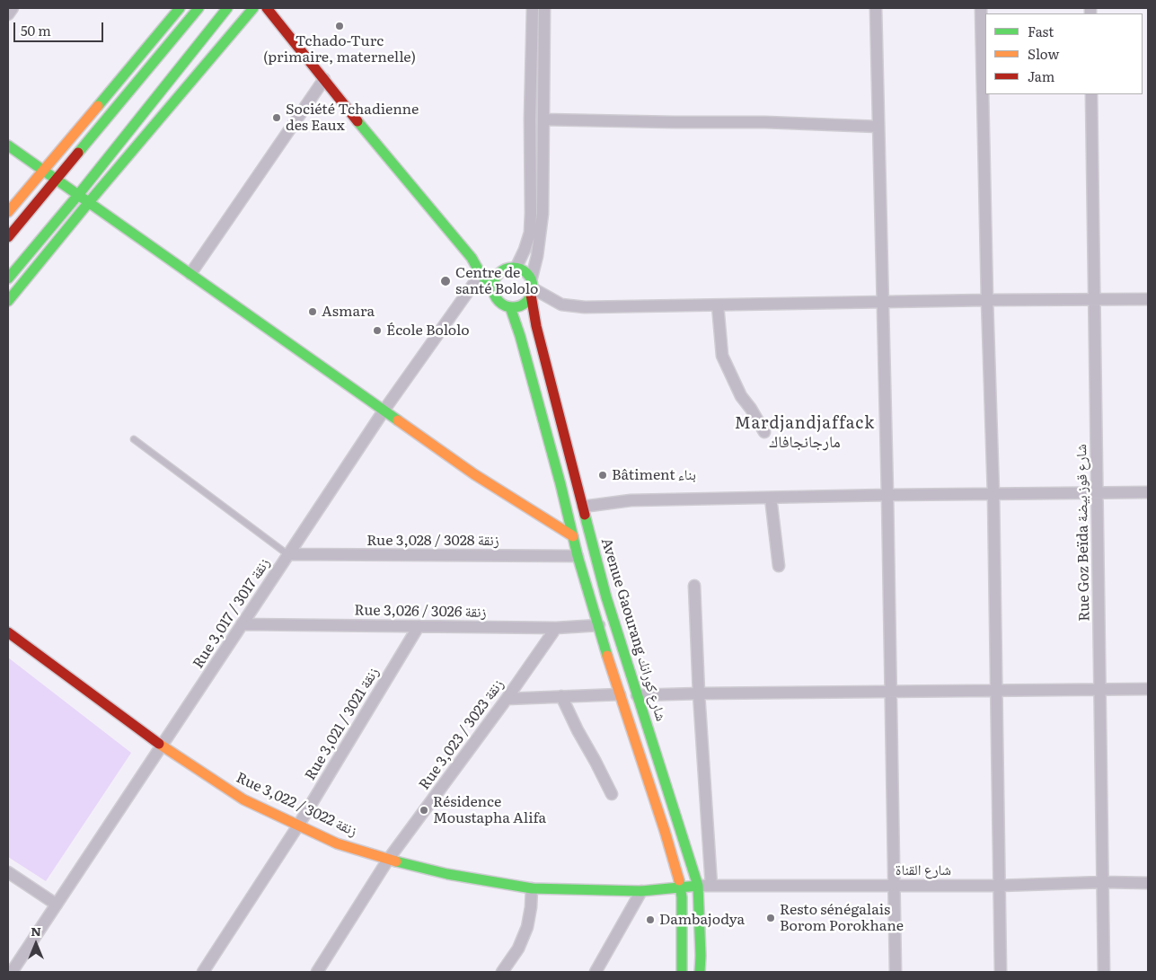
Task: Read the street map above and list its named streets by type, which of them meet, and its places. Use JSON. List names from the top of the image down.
{
  "streets": {
    "main road": ["Avenue Gaourang شارع كورانك", "Rue 3,022 / زنقة 3022"],
    "street": [
      "Rue Goz Beïda شارع قوز بيضة",
      "Rue 3,028 / زنقة 3028",
      "Rue 3,026 / زنقة 3026",
      "Rue 3,017 / زنقة 3017",
      "Rue 3,021 / زنقة 3021",
      "Rue 3,023 / زنقة 3023",
      "شارع القناة"
    ]
  },
  "crossings": [
    ["Rue Goz Beïda شارع قوز بيضة", "شارع القناة"],
    ["Rue 3,028 / زنقة 3028", "Rue 3,017 / زنقة 3017"],
    ["Rue 3,026 / زنقة 3026", "Rue 3,017 / زنقة 3017"],
    ["Rue 3,026 / زنقة 3026", "Rue 3,021 / زنقة 3021"],
    ["Rue 3,026 / زنقة 3026", "Rue 3,023 / زنقة 3023"],
    ["Rue 3,017 / زنقة 3017", "Rue 3,022 / زنقة 3022"],
    ["Avenue Gaourang شارع كورانك", "Rue 3,022 / زنقة 3022"],
    ["Avenue Gaourang شارع كورانك", "شارع القناة"],
    ["Rue 3,021 / زنقة 3021", "Rue 3,022 / زنقة 3022"],
    ["Rue 3,023 / زنقة 3023", "Rue 3,022 / زنقة 3022"],
    ["Rue 3,022 / زنقة 3022", "شارع القناة"]
  ],
  "districts": ["Mardjandjaffack مارجانجافاك"],
  "places": [
    "Tchado-Turc (primaire, maternelle)",
    "Société Tchadienne des Eaux",
    "Centre de santé Bololo",
    "Asmara",
    "École Bololo",
    "Bâtiment بناء",
    "Résidence Moustapha Alifa",
    "Resto sénégalais Borom Porokhane",
    "Dambajodya"
  ],
  "legend": ["Fast", "Slow", "Jam"],
  "scale_bar": "50 m",
  "north": "top"
}
